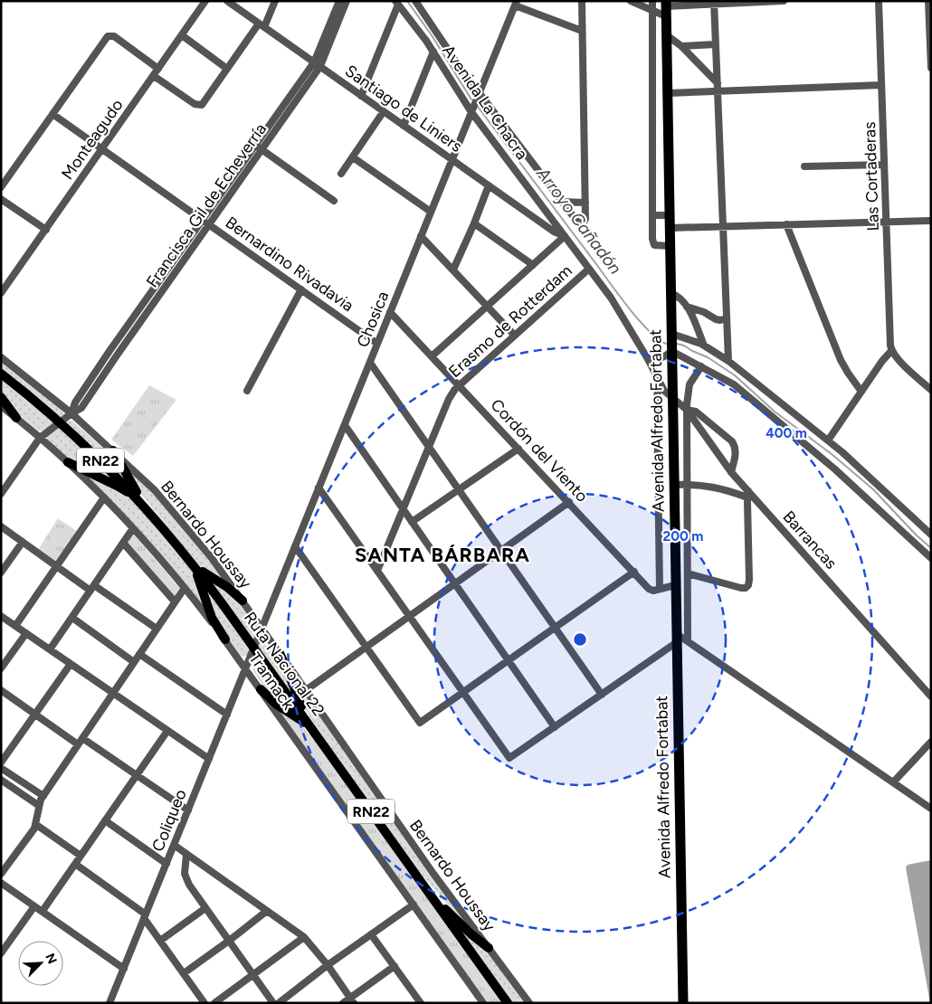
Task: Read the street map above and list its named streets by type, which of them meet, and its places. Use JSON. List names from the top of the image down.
{
  "streets": {
    "highway": ["Avenida Alfredo Fortabat"],
    "main road": ["RN22", "Ruta Nacional 22"],
    "street": [
      "Avenida La Chacra",
      "Santiago de Liniers",
      "Monteagudo",
      "Las Cortaderas",
      "Francisca Gil de Echeverría",
      "Bernardino Rivadavia",
      "Chosica",
      "Erasmo de Rotterdam",
      "Cordón del Viento",
      "Bernardo Houssay",
      "Barrancas",
      "Trannack",
      "Coliqueo"
    ]
  },
  "crossings": [
    ["Avenida La Chacra", "Santiago de Liniers"],
    ["Avenida La Chacra", "Chosica"],
    ["Avenida La Chacra", "Erasmo de Rotterdam"],
    ["Avenida La Chacra", "Avenida Alfredo Fortabat"],
    ["Avenida La Chacra", "Barrancas"],
    ["Santiago de Liniers", "Francisca Gil de Echeverría"],
    ["Santiago de Liniers", "Chosica"],
    ["Monteagudo", "Bernardino Rivadavia"],
    ["Francisca Gil de Echeverría", "Bernardino Rivadavia"],
    ["Francisca Gil de Echeverría", "Bernardo Houssay"],
    ["Francisca Gil de Echeverría", "Ruta Nacional 22"],
    ["Francisca Gil de Echeverría", "Trannack"],
    ["Bernardino Rivadavia", "Chosica"],
    ["Chosica", "Cordón del Viento"],
    ["Chosica", "Bernardo Houssay"],
    ["Chosica", "Ruta Nacional 22"],
    ["Chosica", "Coliqueo"],
    ["Erasmo de Rotterdam", "Cordón del Viento"],
    ["Avenida Alfredo Fortabat", "Barrancas"],
    ["Ruta Nacional 22", "Coliqueo"],
    ["Trannack", "Coliqueo"]
  ],
  "districts": ["SANTA BÁRBARA"],
  "water": ["Arroyo Cañadón"],
  "north": "top right",
  "rings": ["400 m", "200 m"]
}
